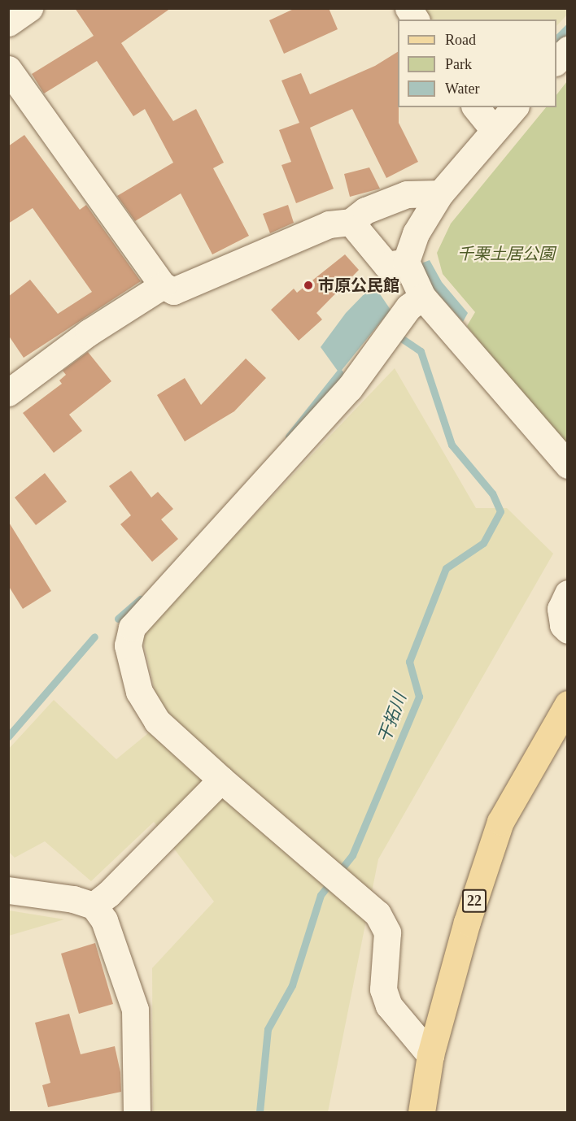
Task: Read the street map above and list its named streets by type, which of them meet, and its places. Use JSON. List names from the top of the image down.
{
  "streets": {
    "main road": ["22"]
  },
  "water": ["干拓川"],
  "parks": ["千栗土居公園"],
  "places": ["市原公民館"],
  "legend": ["Road", "Park", "Water"]
}
